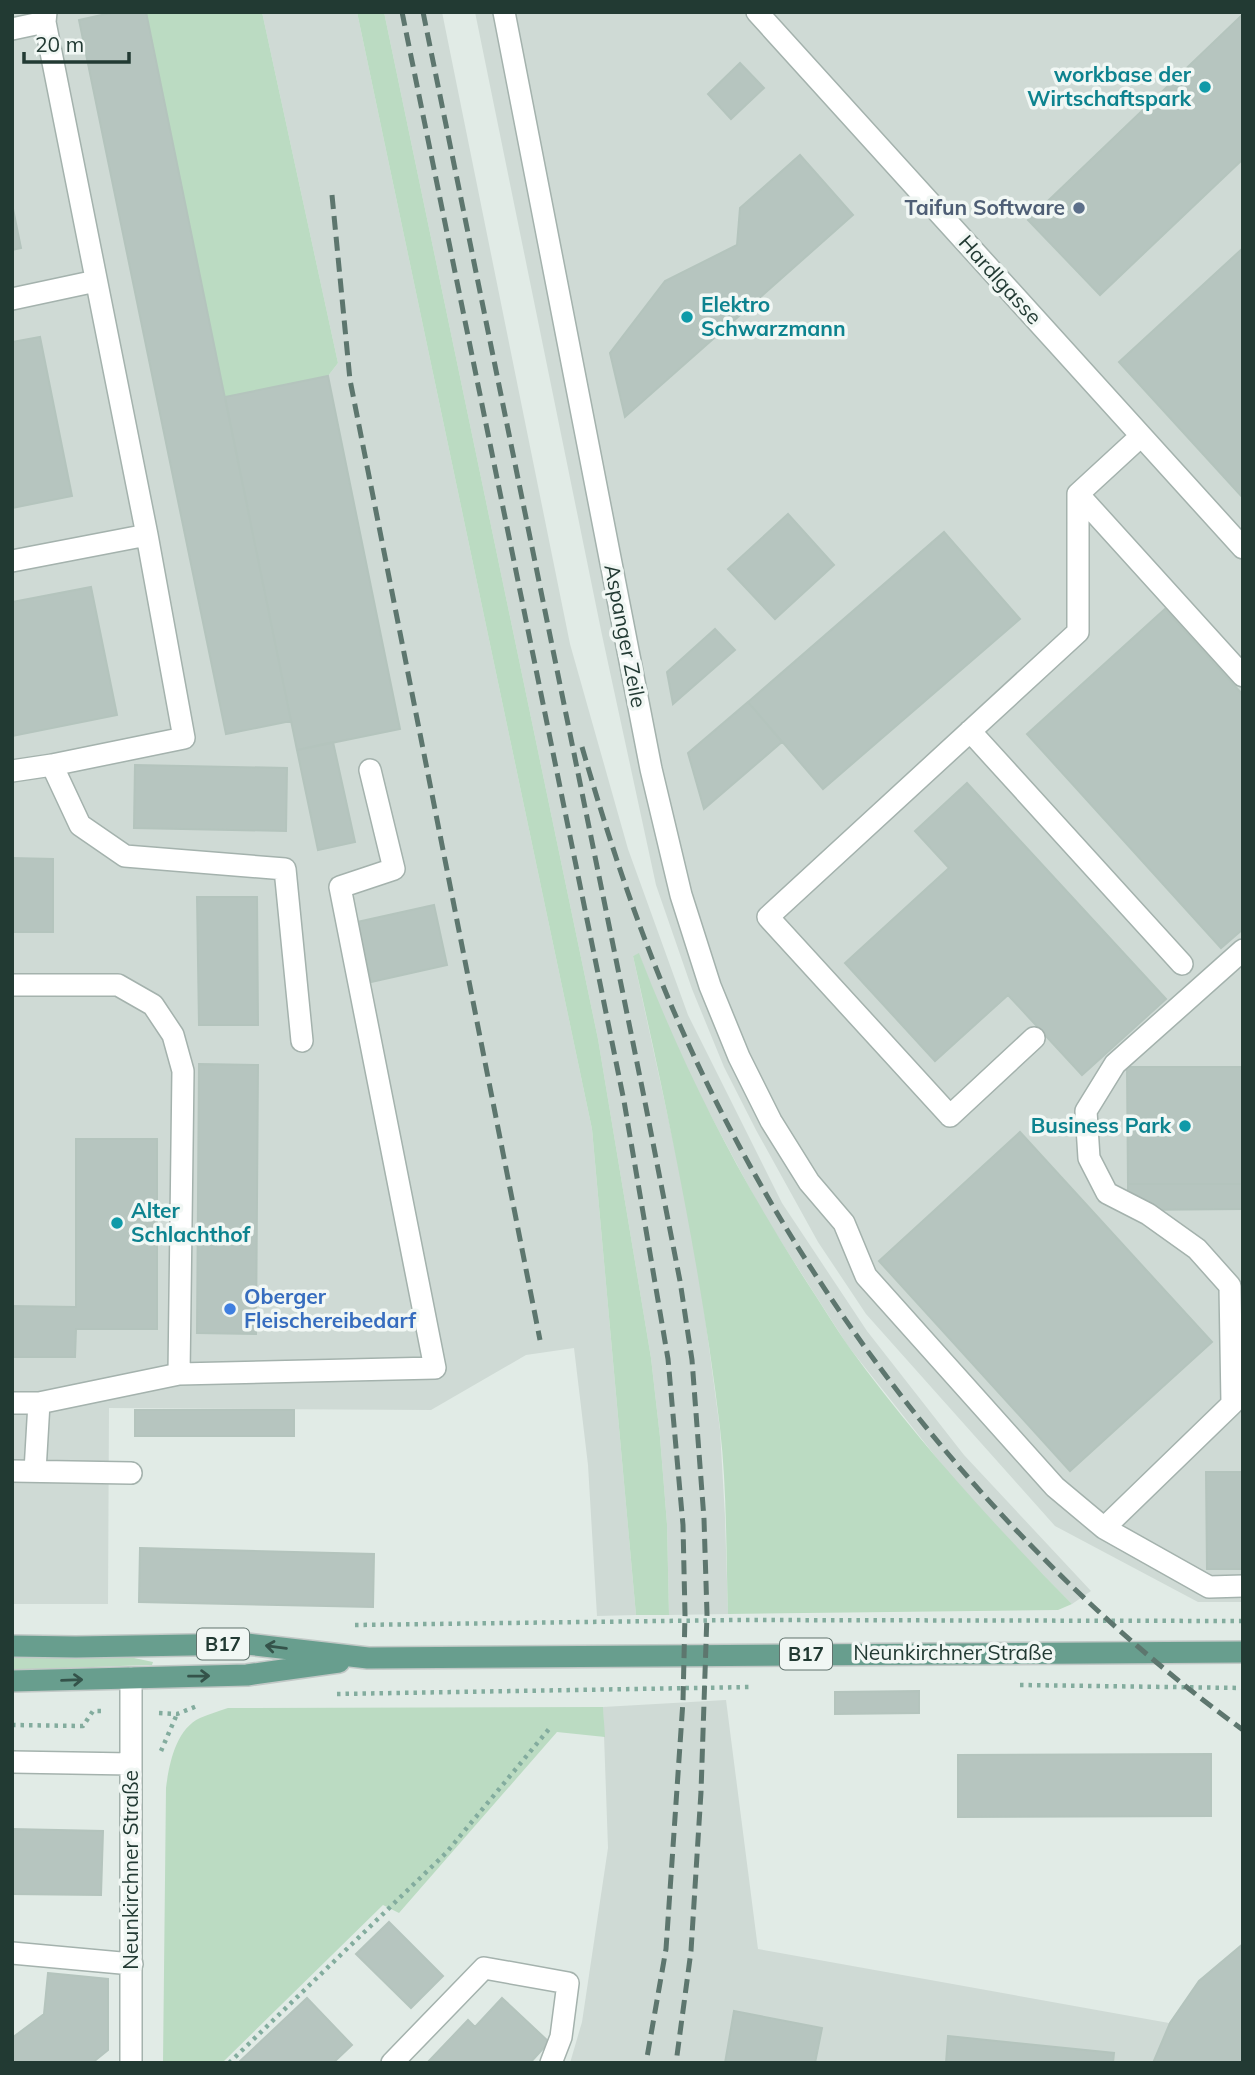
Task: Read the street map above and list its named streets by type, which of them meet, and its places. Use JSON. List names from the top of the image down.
{
  "streets": {
    "main road": ["B17", "Neunkirchner Straße"],
    "street": ["Hardlgasse", "Aspanger Zeile"]
  },
  "places": [
    "workbase der Wirtschaftspark",
    "Taifun Software",
    "Elektro Schwarzmann",
    "Business Park",
    "Alter Schlachthof",
    "Oberger Fleischereibedarf"
  ],
  "scale_bar": "20 m"
}
